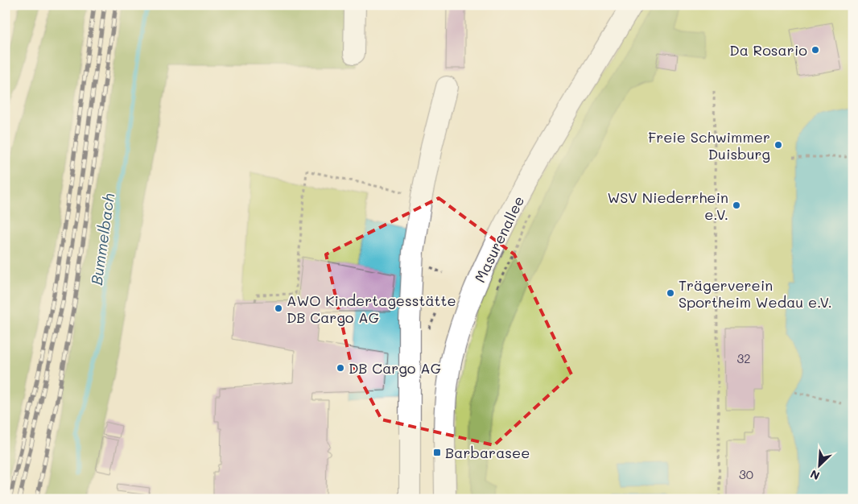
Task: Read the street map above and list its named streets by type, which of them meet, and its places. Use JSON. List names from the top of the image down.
{
  "streets": {
    "street": ["Masurenallee"]
  },
  "water": ["Bummelbach"],
  "places": {
    "other": [
      "Da Rosario",
      "Freie Schwimmer Duisburg",
      "WSV Niederrhein e.V.",
      "Trägerverein Sportheim Wedau e.V.",
      "AWO Kindertagesstätte DB Cargo AG",
      "DB Cargo AG"
    ],
    "transit": ["Barbarasee"]
  },
  "house_numbers": ["32", "30"],
  "north": "bottom left"
}
